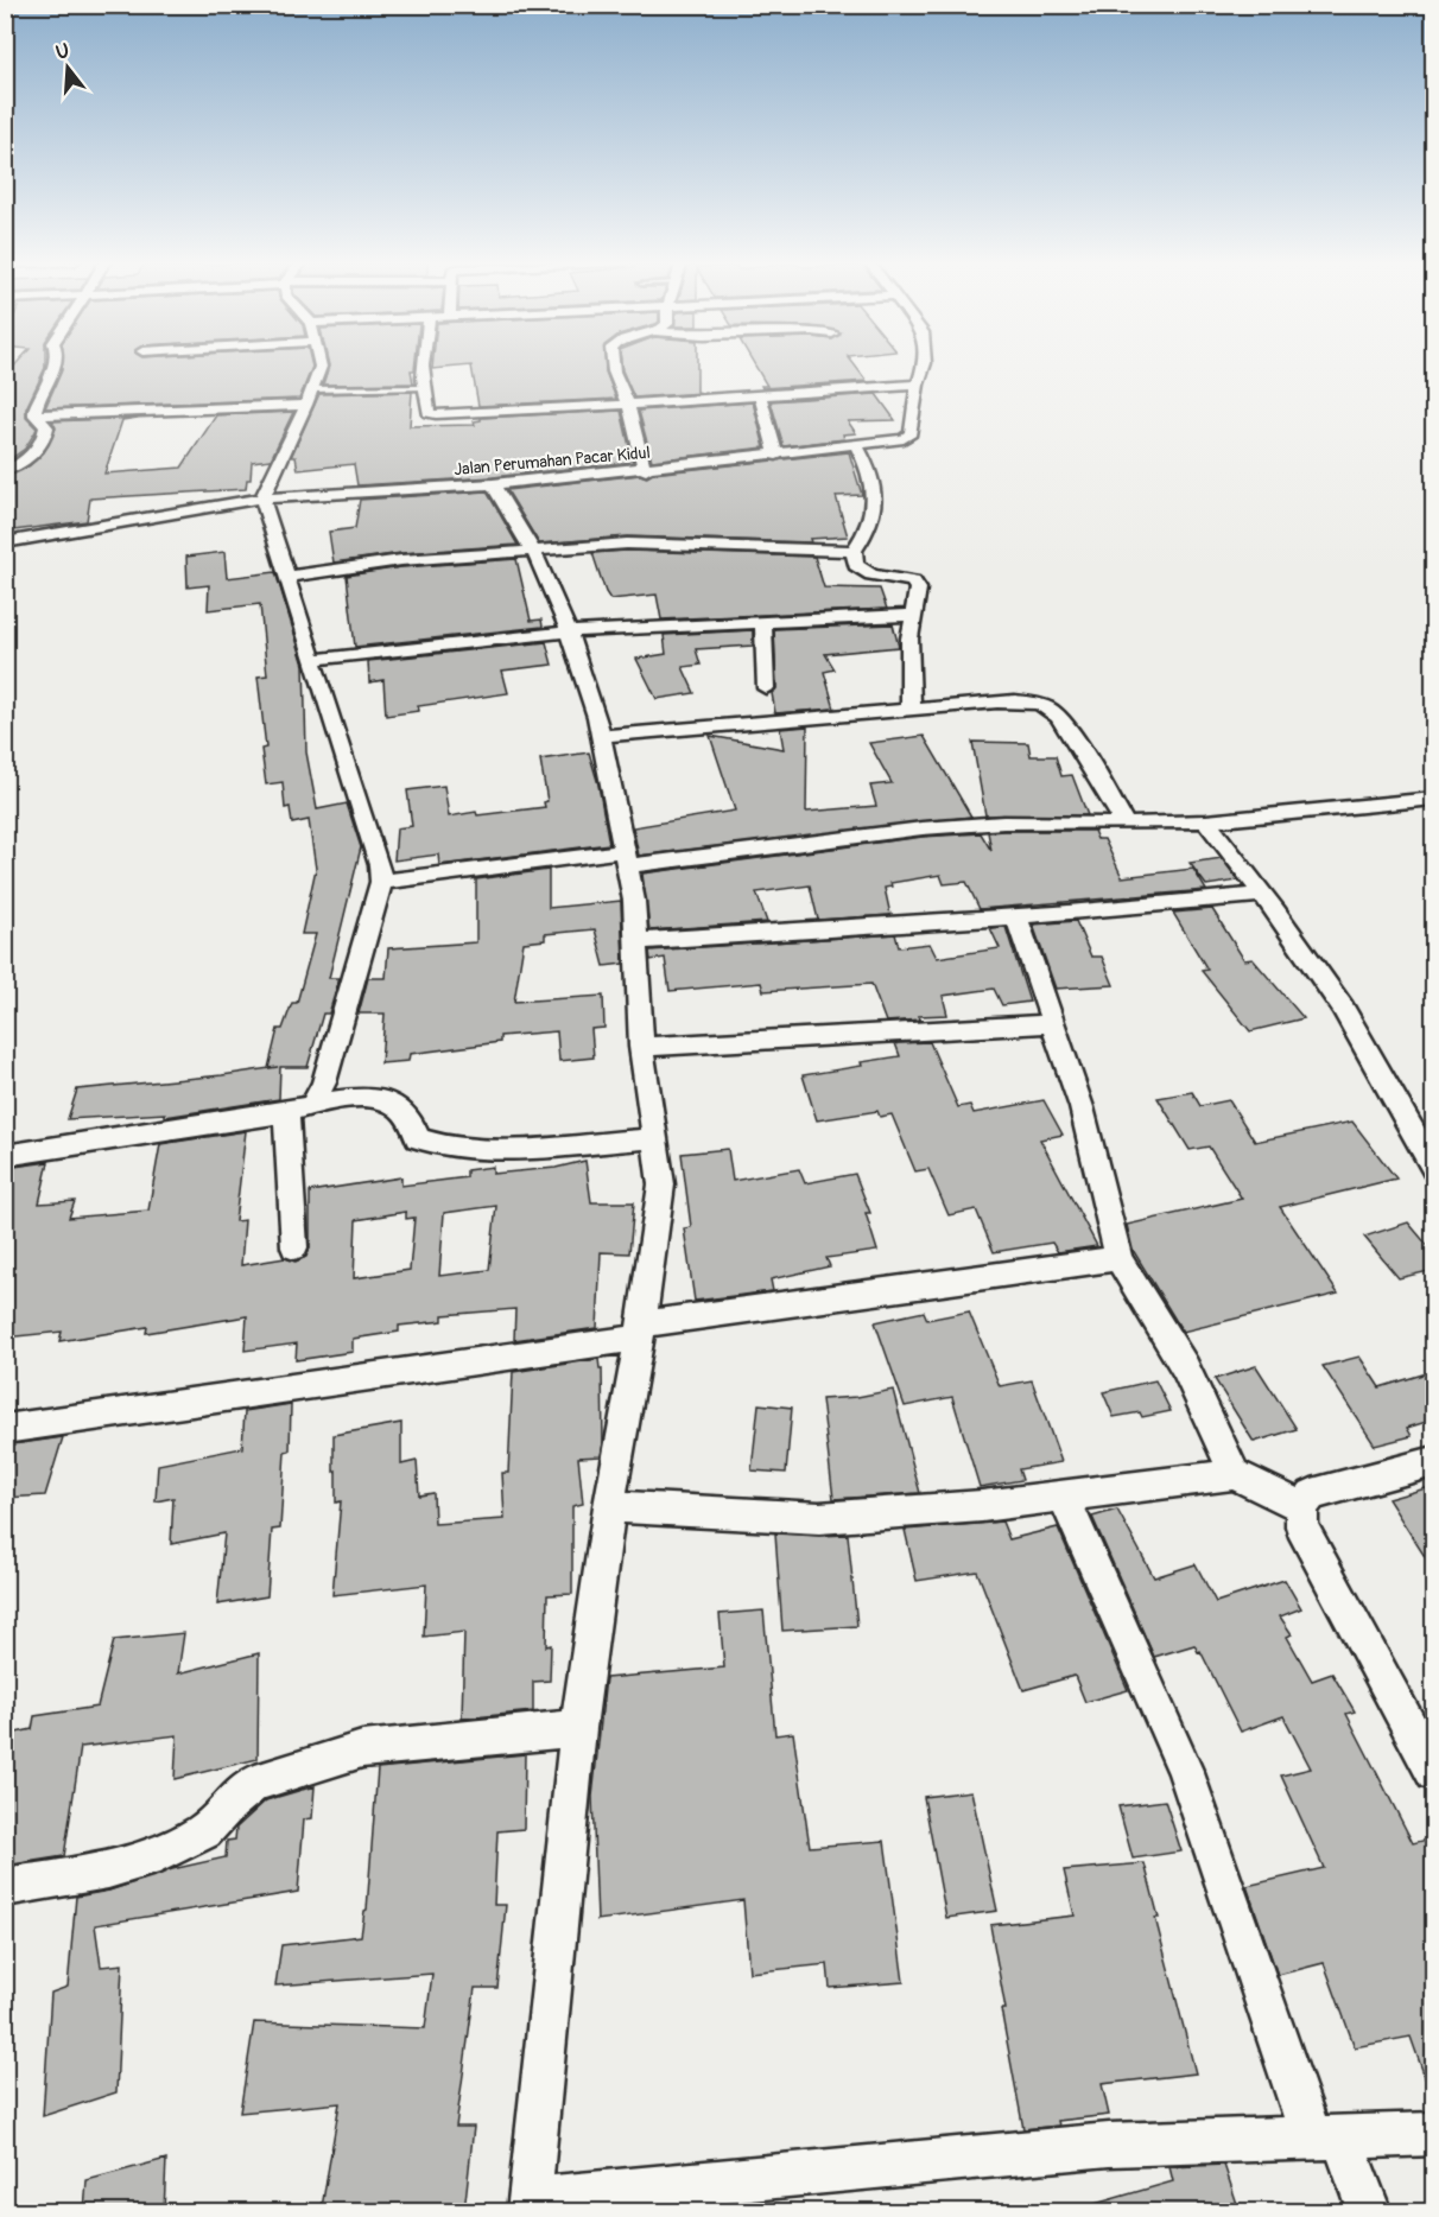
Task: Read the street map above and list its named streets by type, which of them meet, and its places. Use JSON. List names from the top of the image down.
{
  "streets": {
    "street": ["Jalan Perumahan Pacar Kidul"]
  },
  "north": "top"
}
